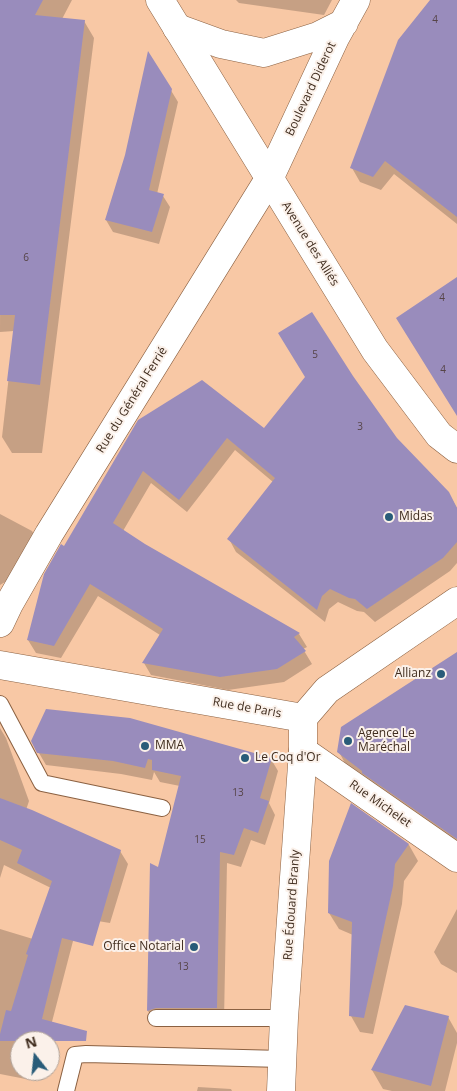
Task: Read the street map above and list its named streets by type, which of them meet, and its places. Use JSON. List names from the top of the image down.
{
  "streets": {
    "street": [
      "Boulevard Diderot",
      "Avenue des Alliés",
      "Rue du Général Ferrié",
      "Rue de Paris",
      "Rue Michelet",
      "Rue Édouard Branly"
    ]
  },
  "crossings": [
    ["Boulevard Diderot", "Avenue des Alliés"],
    ["Boulevard Diderot", "Rue du Général Ferrié"],
    ["Avenue des Alliés", "Rue du Général Ferrié"],
    ["Rue de Paris", "Rue Édouard Branly"],
    ["Rue Michelet", "Rue Édouard Branly"]
  ],
  "places": [
    "Midas",
    "Allianz",
    "Agence Le Maréchal",
    "MMA",
    "Le Coq d'Or",
    "Office Notarial"
  ],
  "house_numbers": [
    "4",
    "6",
    "4",
    "5",
    "4",
    "3",
    "13",
    "15",
    "13"
  ],
  "north": "top"
}
